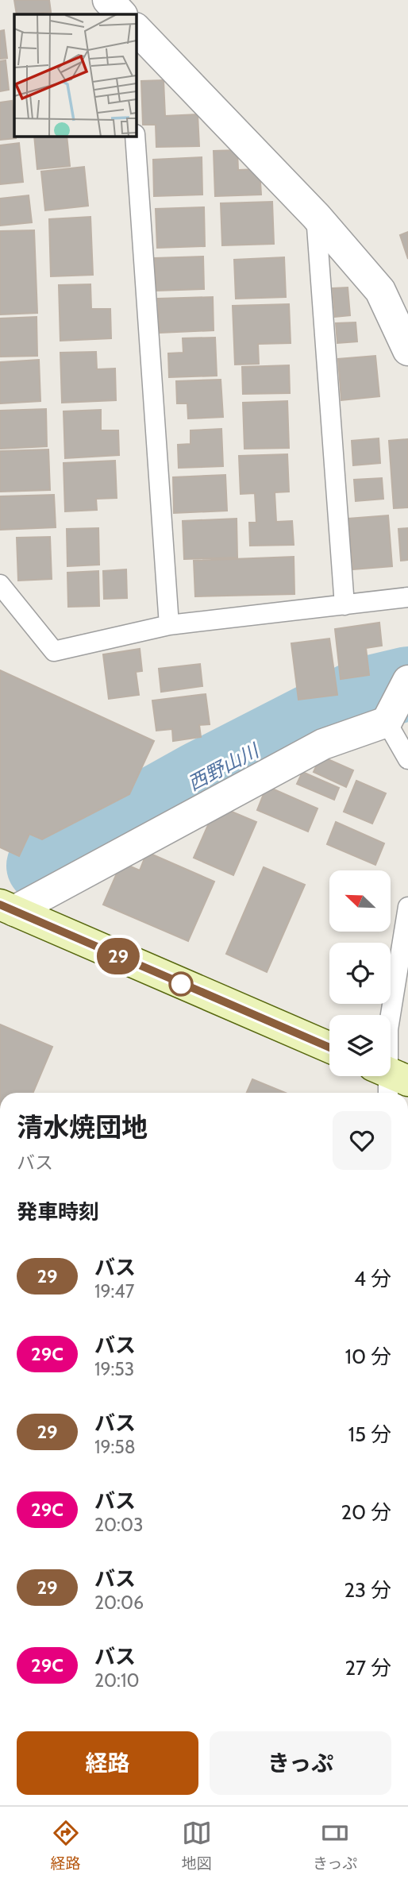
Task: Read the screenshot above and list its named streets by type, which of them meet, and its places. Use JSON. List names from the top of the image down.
{
  "water": ["西野山川"],
  "lines": ["bus line 29"],
  "north": "top left",
  "page": {
    "on_map": "29",
    "heading": [
      ["清水焼団地", "バス"],
      "発車時刻"
    ],
    "list": [
      {
        "mark": "29",
        "name": "バス",
        "note": "19:47",
        "value": "4 分"
      },
      {
        "mark": "29C",
        "name": "バス",
        "note": "19:53",
        "value": "10 分"
      },
      {
        "mark": "29",
        "name": "バス",
        "note": "19:58",
        "value": "15 分"
      },
      {
        "mark": "29C",
        "name": "バス",
        "note": "20:03",
        "value": "20 分"
      },
      {
        "mark": "29",
        "name": "バス",
        "note": "20:06",
        "value": "23 分"
      },
      {
        "mark": "29C",
        "name": "バス",
        "note": "20:10",
        "value": "27 分"
      }
    ],
    "buttons": ["経路", "きっぷ"],
    "tabs": ["経路", "地図", "きっぷ"]
  }
}
